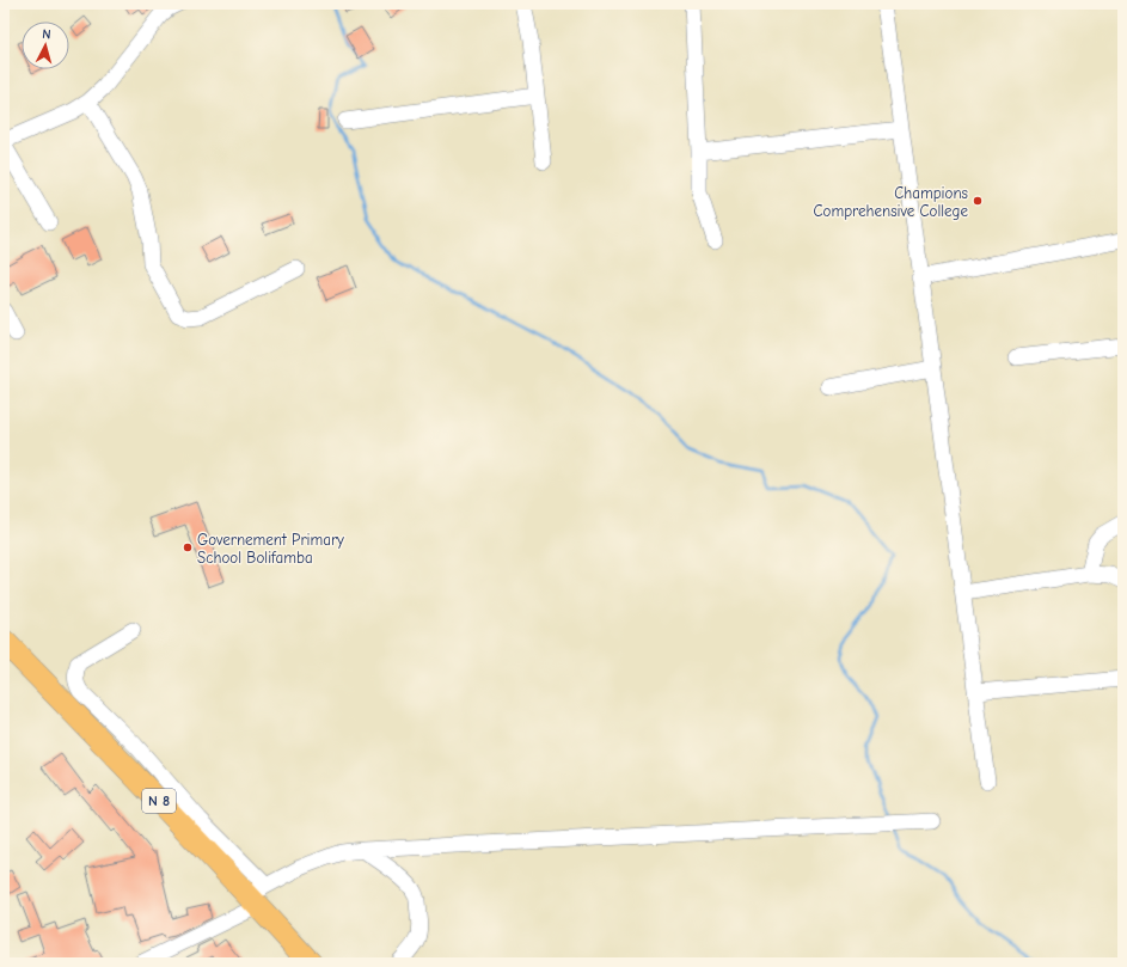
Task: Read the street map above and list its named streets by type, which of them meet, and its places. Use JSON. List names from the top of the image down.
{
  "streets": {
    "highway": ["N 8"]
  },
  "places": ["Champions Comprehensive College", "Governement Primary School Bolifamba"],
  "north": "top"
}
